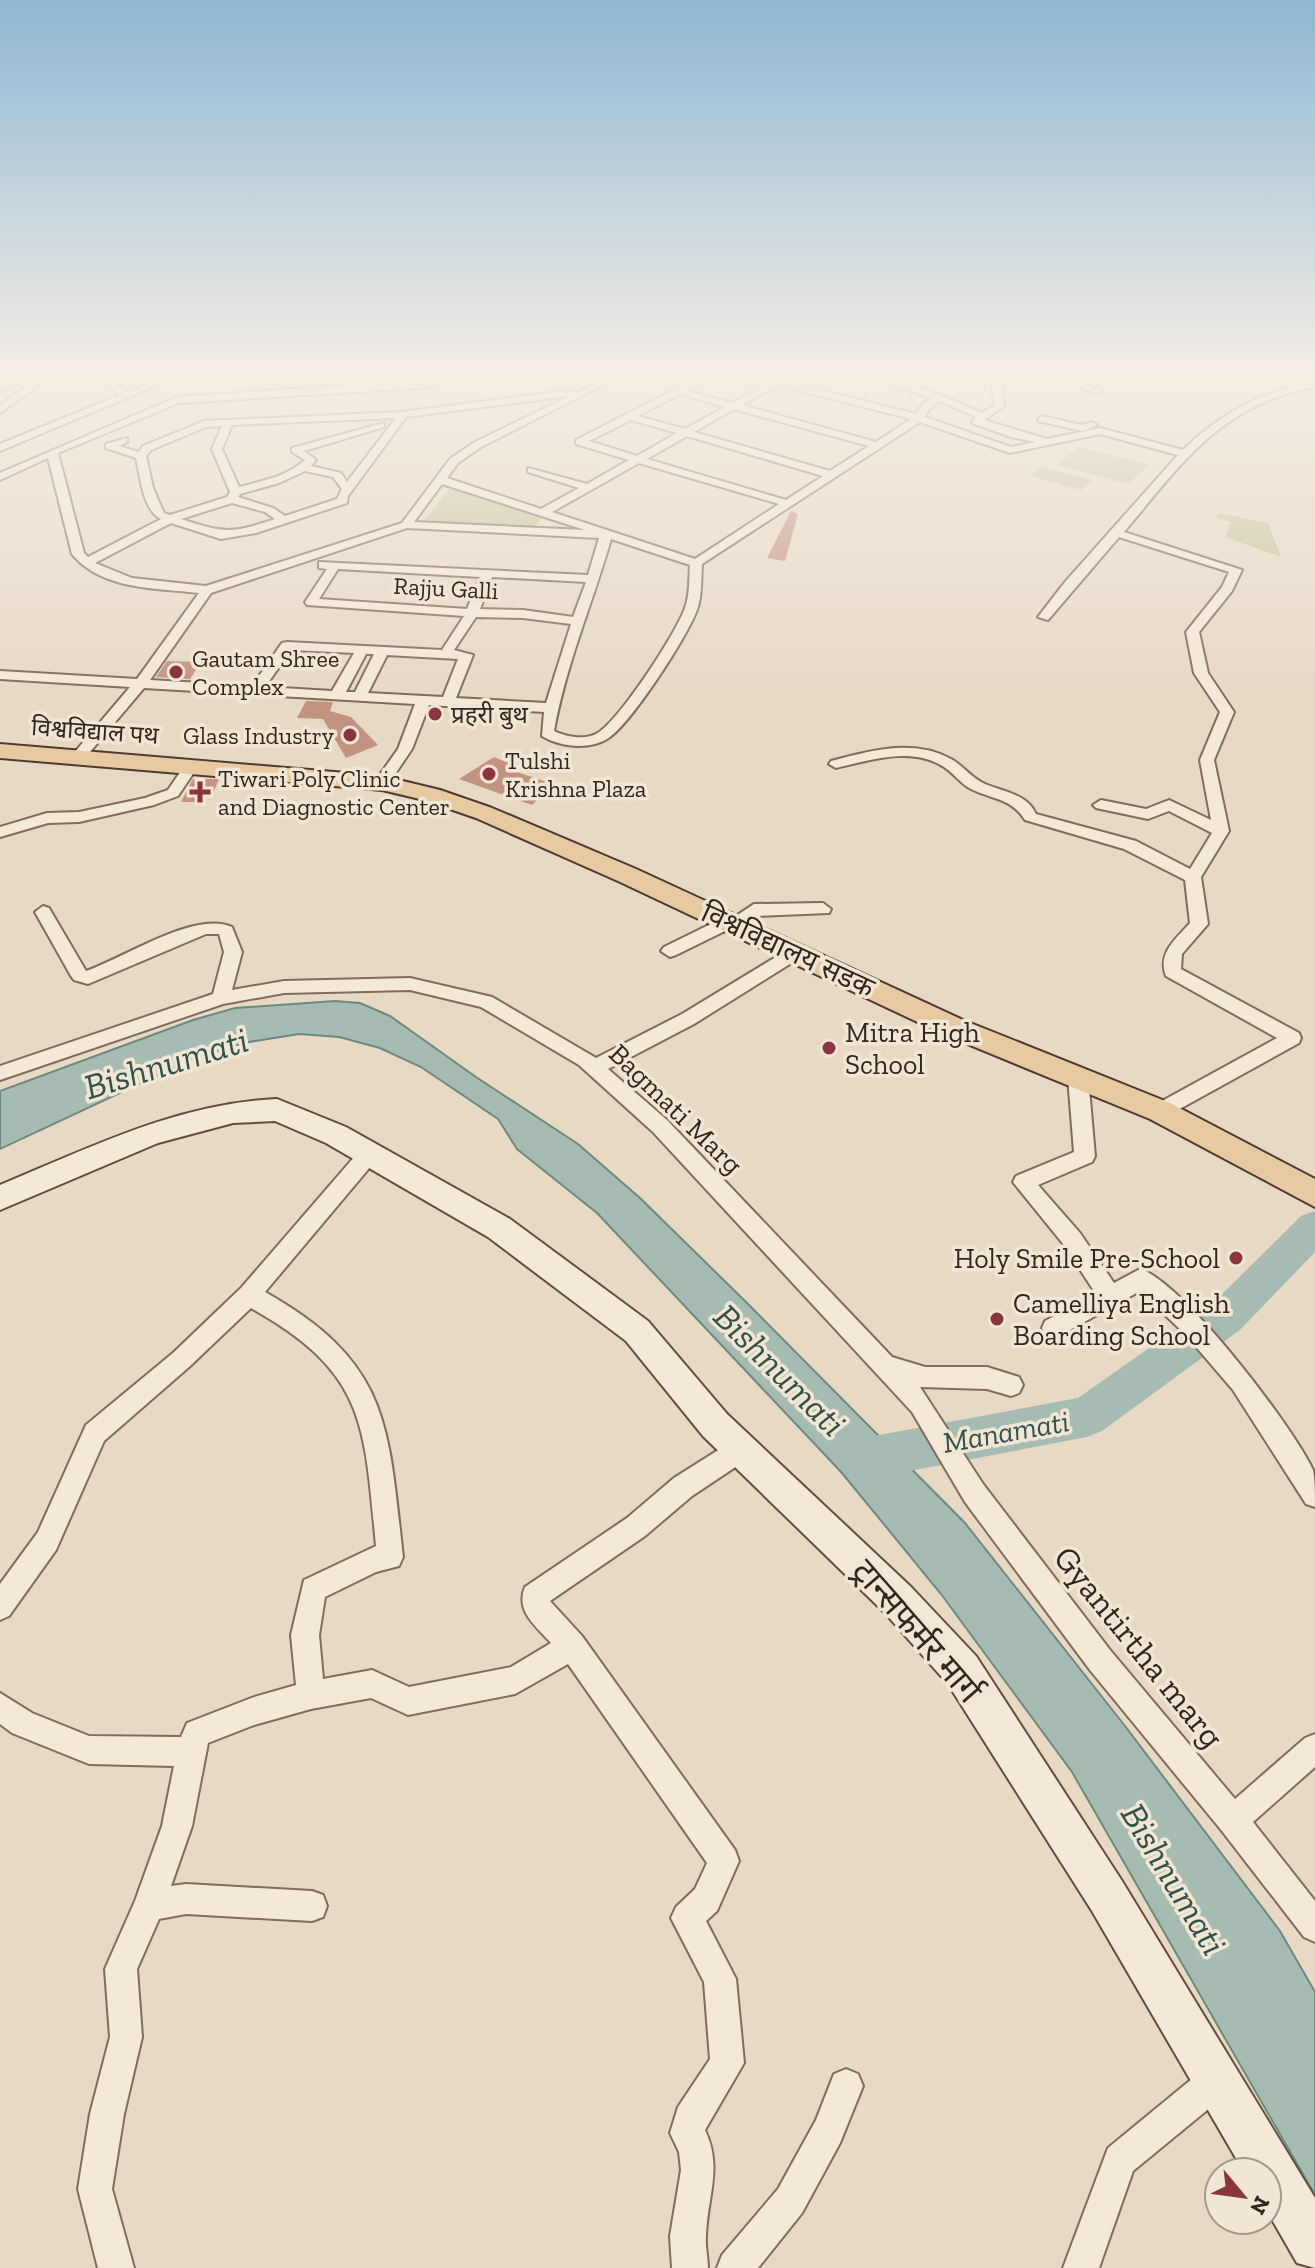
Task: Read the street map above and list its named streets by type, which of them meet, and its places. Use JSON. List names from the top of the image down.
{
  "streets": {
    "main road": ["विश्वविद्याल पथ", "विश्वविद्यालय सडक", "ट्रान्सफर्मर मार्ग"],
    "street": ["Rajju Galli", "Bagmati Marg", "Gyantirtha marg"]
  },
  "crossings": [
    ["विश्वविद्याल पथ", "विश्वविद्यालय सडक"],
    ["Bagmati Marg", "Gyantirtha marg"]
  ],
  "water": ["Bishnumati", "Manamati"],
  "places": {
    "other": [
      "Gautam Shree Complex",
      "प्रहरी बुथ",
      "Glass Industry",
      "Tulshi Krishna Plaza",
      "Mitra High School",
      "Holy Smile Pre-School",
      "Camelliya English Boarding School"
    ],
    "health": ["Tiwari Poly Clinic and Diagnostic Center"]
  },
  "north": "bottom right"
}
